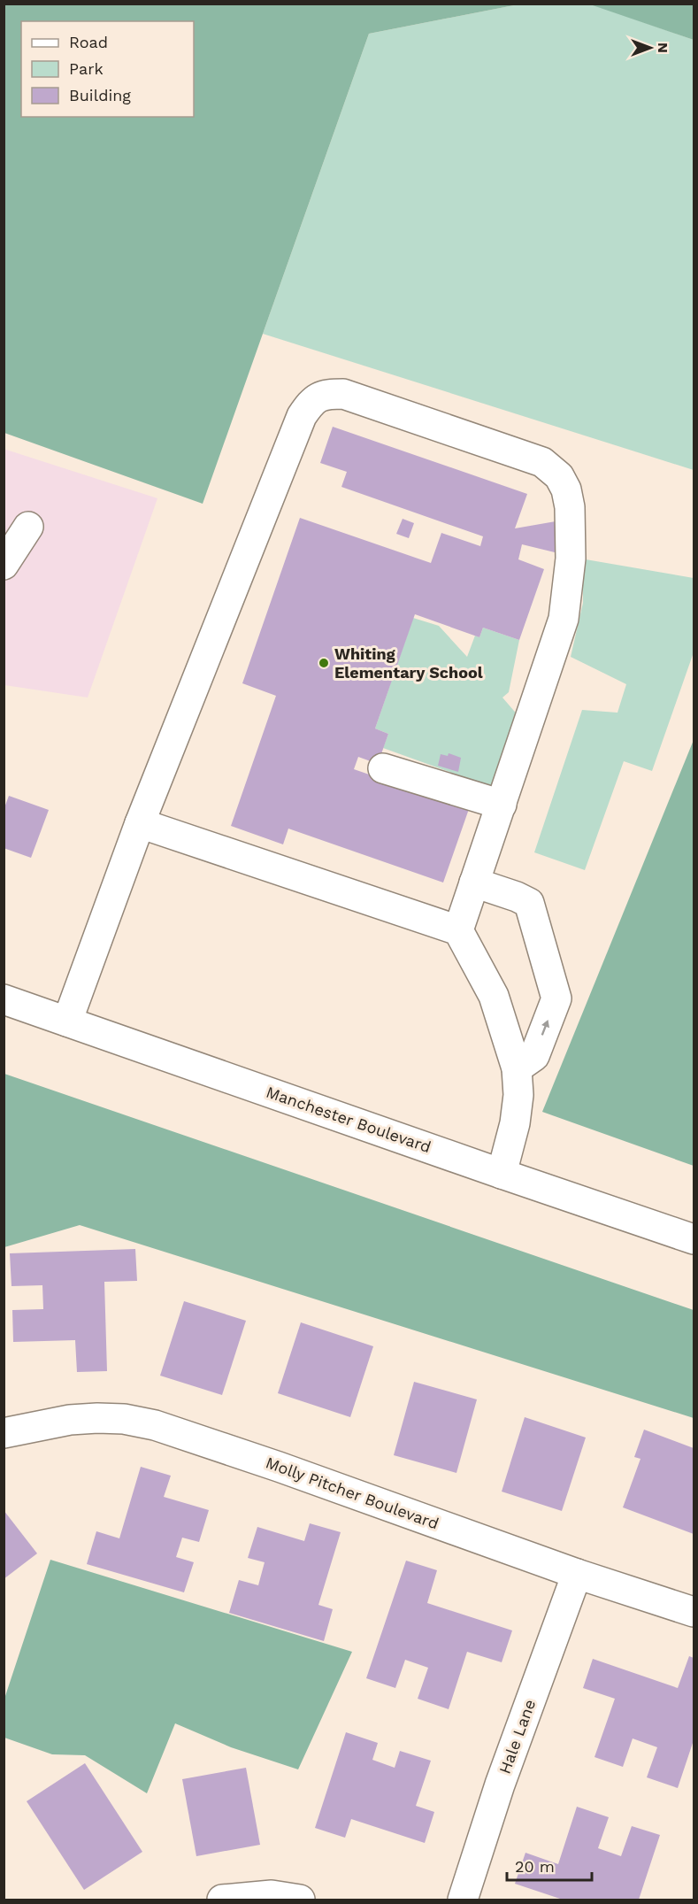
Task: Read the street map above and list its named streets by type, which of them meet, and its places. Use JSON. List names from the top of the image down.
{
  "streets": {
    "street": ["Manchester Boulevard", "Molly Pitcher Boulevard", "Hale Lane"]
  },
  "crossings": [
    ["Molly Pitcher Boulevard", "Hale Lane"]
  ],
  "places": ["Whiting Elementary School"],
  "legend": ["Road", "Park", "Building"],
  "scale_bar": "20 m",
  "north": "right"
}
